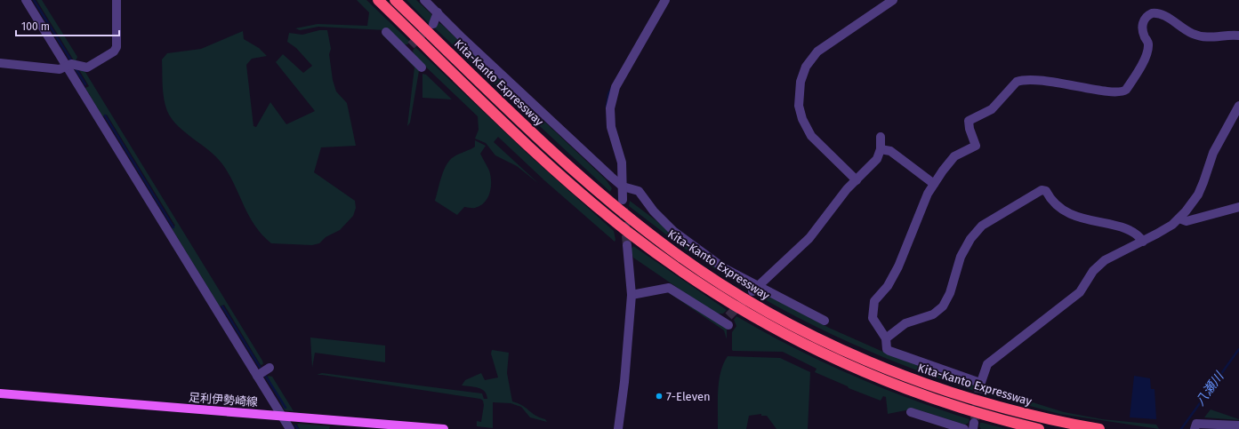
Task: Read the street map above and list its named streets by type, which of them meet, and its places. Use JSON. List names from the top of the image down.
{
  "streets": {
    "highway": ["Kita-Kanto Expressway"],
    "main road": ["足利伊勢崎線"]
  },
  "water": ["八瀬川"],
  "places": ["7-Eleven"],
  "scale_bar": "100 m"
}
